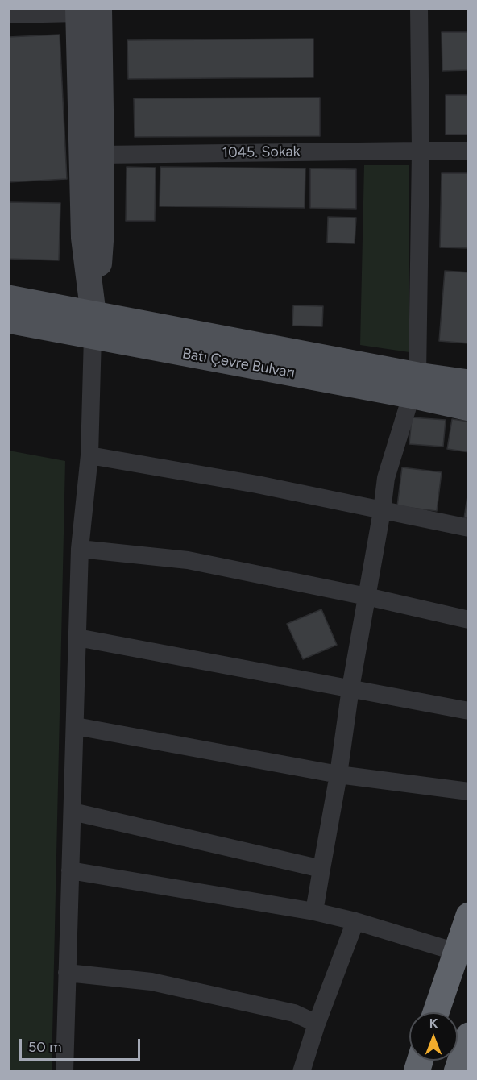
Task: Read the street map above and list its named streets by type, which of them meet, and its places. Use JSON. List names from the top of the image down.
{
  "streets": {
    "main road": ["Batı Çevre Bulvarı"],
    "street": ["1045. Sokak"]
  },
  "scale_bar": "50 m",
  "north": "top"
}
